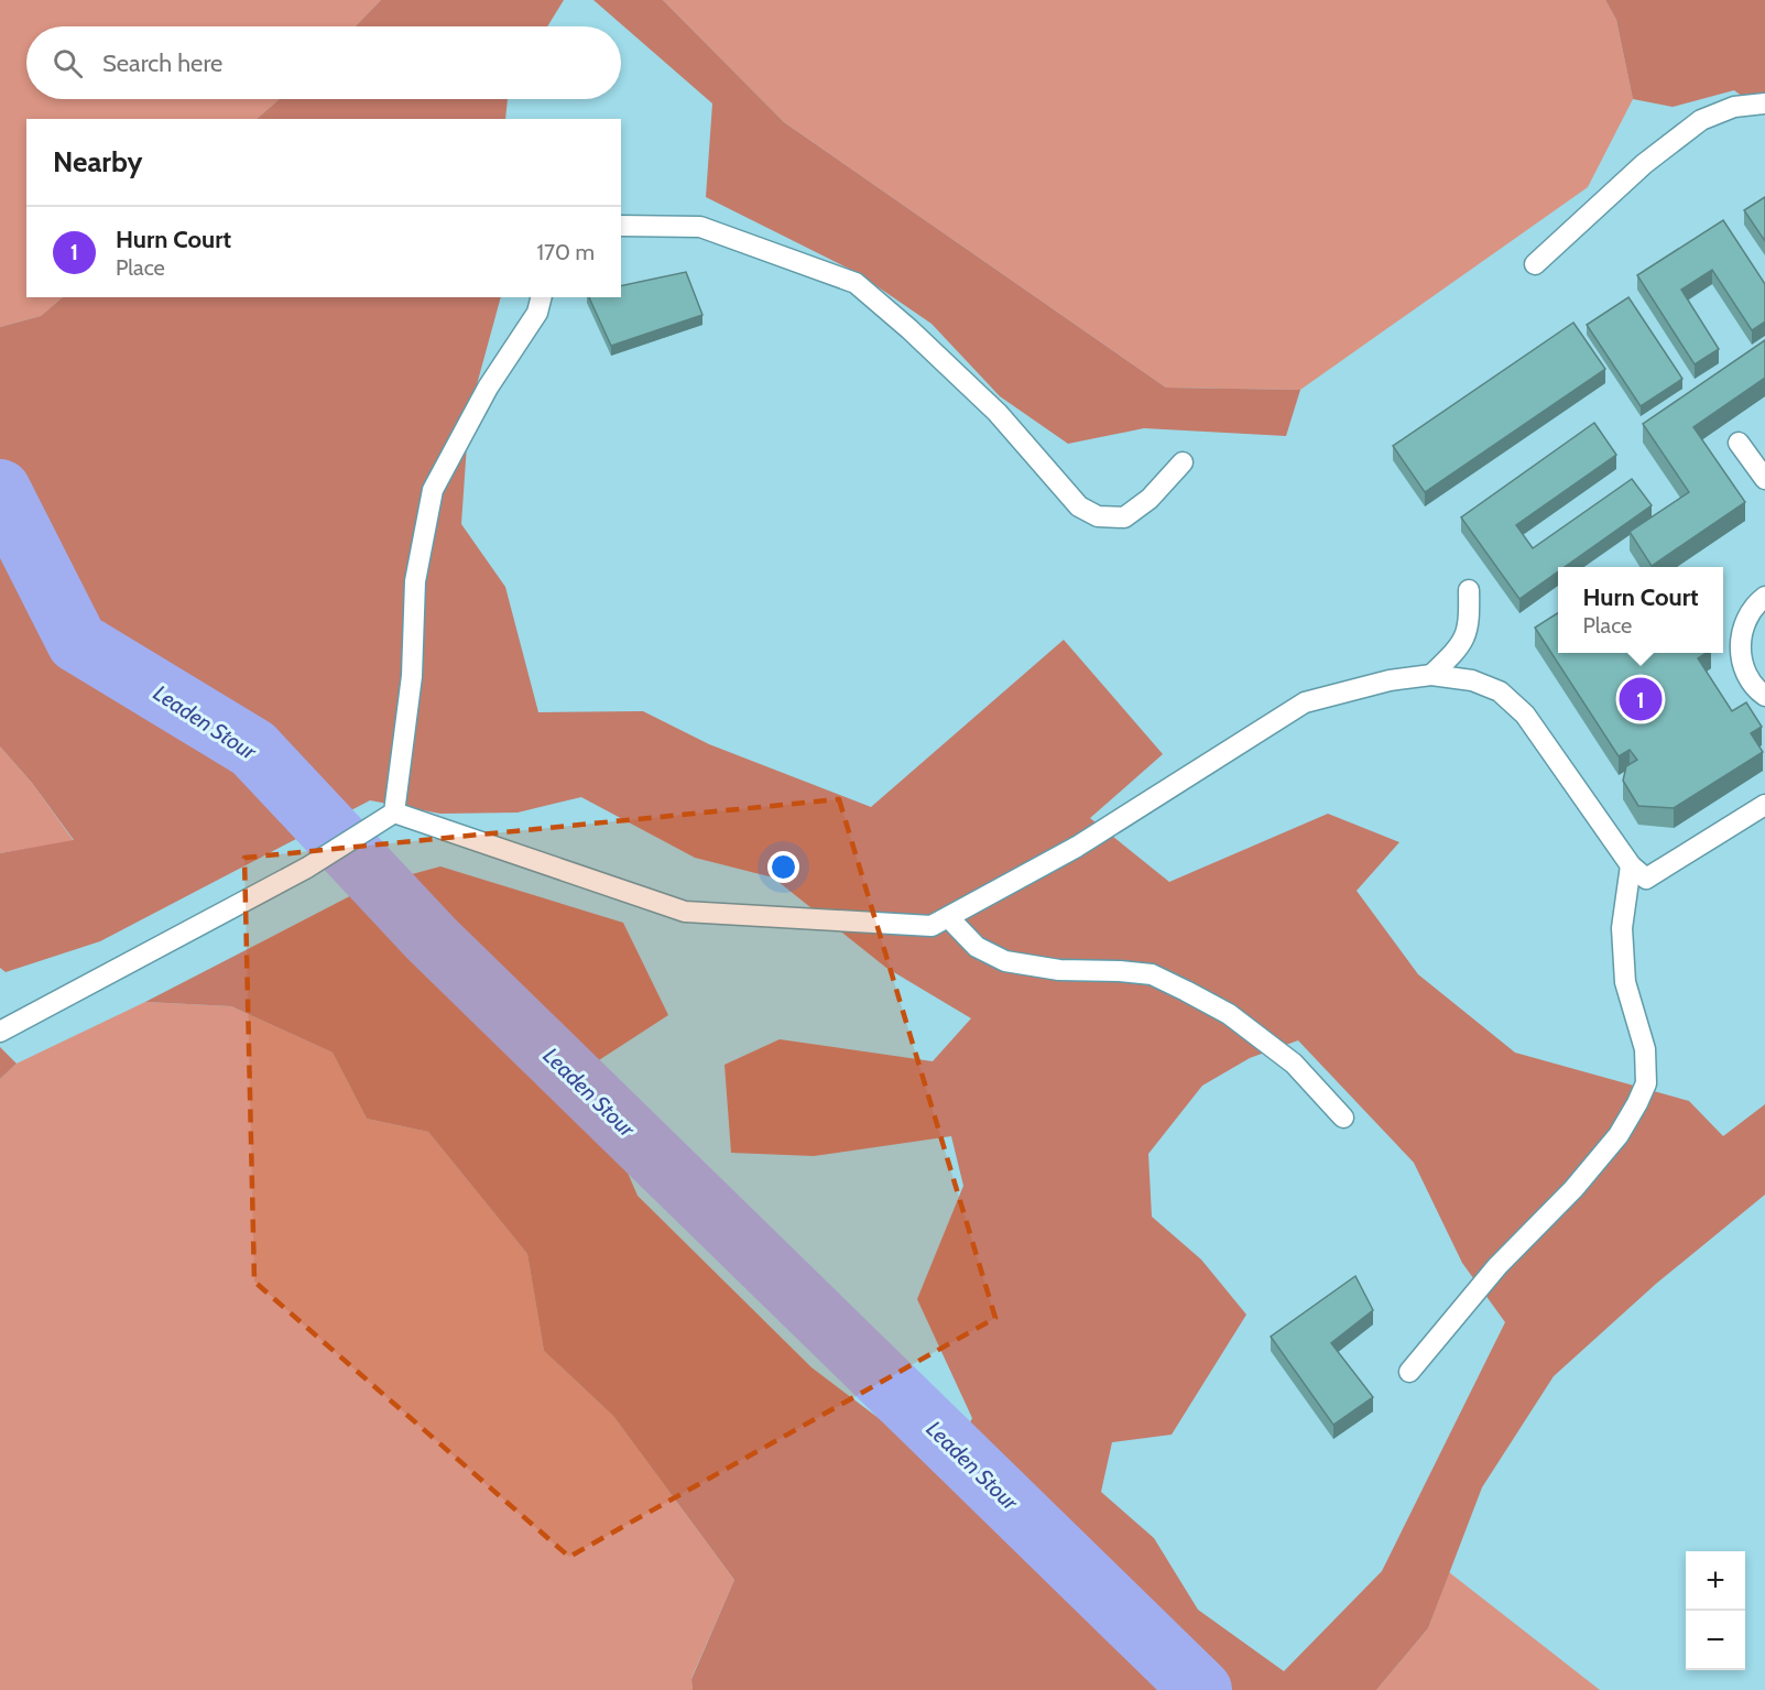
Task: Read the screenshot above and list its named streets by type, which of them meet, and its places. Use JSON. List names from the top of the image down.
{
  "water": ["Leaden Stour"],
  "page": {
    "search": "Search here",
    "heading": "Nearby",
    "list": [
      {
        "mark": "1",
        "name": "Hurn Court",
        "note": "Place",
        "value": "170 m"
      }
    ],
    "popup": ["Hurn Court", "Place"],
    "pins": "1",
    "map_buttons": ["+", "−"]
  }
}
